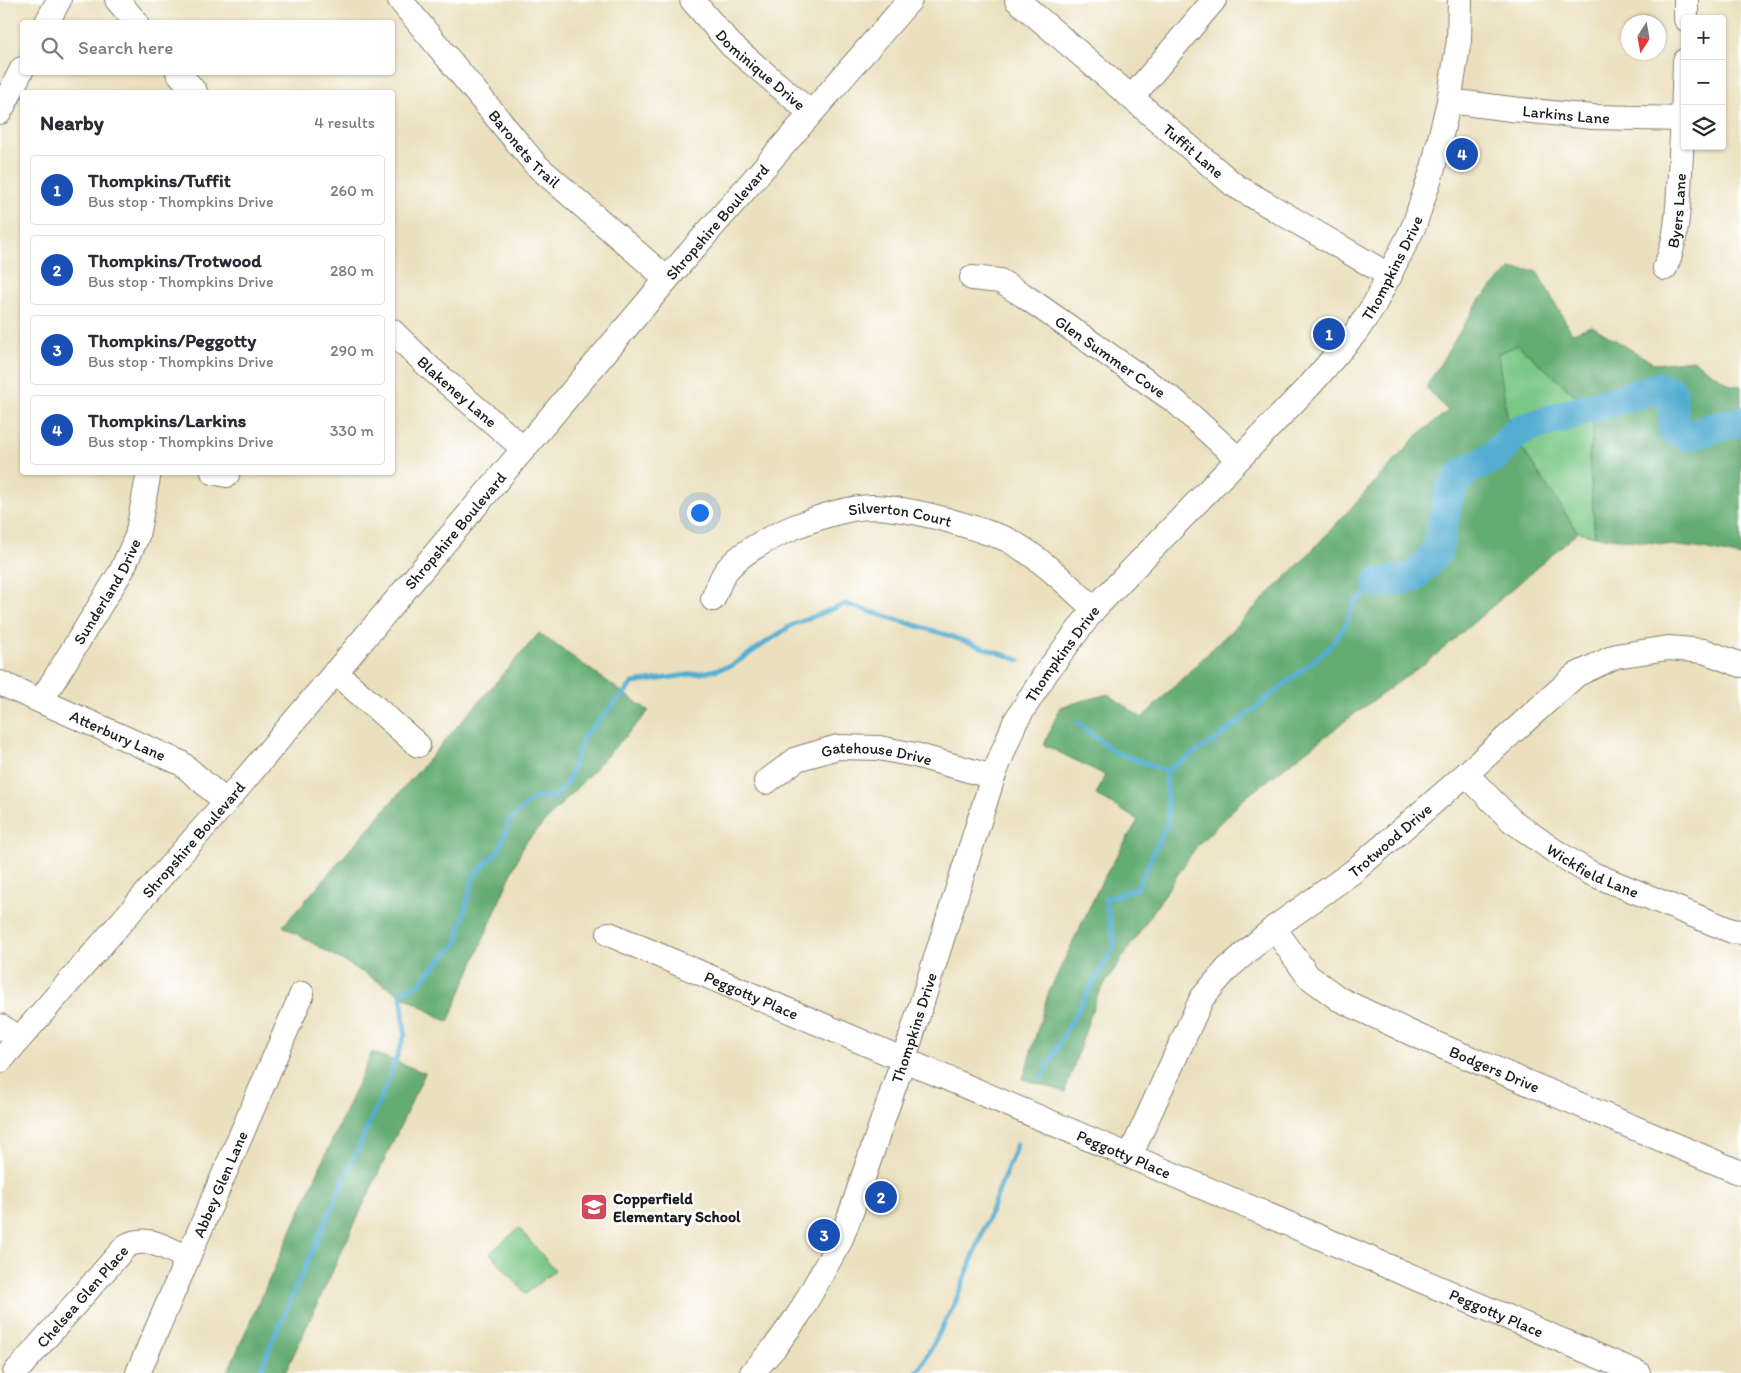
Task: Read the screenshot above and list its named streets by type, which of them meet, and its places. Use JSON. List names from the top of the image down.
{
  "streets": {
    "street": [
      "Dominique Drive",
      "Larkins Lane",
      "Baronets Trail",
      "Tuffit Lane",
      "Byers Lane",
      "Shropshire Boulevard",
      "Thompkins Drive",
      "Glen Summer Cove",
      "Blakeney Lane",
      "Silverton Court",
      "Sunderland Drive",
      "Atterbury Lane",
      "Gatehouse Drive",
      "Trotwood Drive",
      "Wickfield Lane",
      "Peggotty Place",
      "Bodgers Drive",
      "Abbey Glen Lane",
      "Chelsea Glen Place"
    ]
  },
  "crossings": [
    ["Dominique Drive", "Shropshire Boulevard"],
    ["Larkins Lane", "Thompkins Drive"],
    ["Baronets Trail", "Shropshire Boulevard"],
    ["Tuffit Lane", "Thompkins Drive"],
    ["Shropshire Boulevard", "Blakeney Lane"],
    ["Shropshire Boulevard", "Atterbury Lane"],
    ["Thompkins Drive", "Glen Summer Cove"],
    ["Thompkins Drive", "Silverton Court"],
    ["Thompkins Drive", "Gatehouse Drive"],
    ["Thompkins Drive", "Peggotty Place"],
    ["Sunderland Drive", "Atterbury Lane"],
    ["Trotwood Drive", "Wickfield Lane"],
    ["Trotwood Drive", "Peggotty Place"],
    ["Trotwood Drive", "Bodgers Drive"],
    ["Abbey Glen Lane", "Chelsea Glen Place"]
  ],
  "places": {
    "school or university": ["Copperfield Elementary School"]
  },
  "north": "bottom",
  "page": {
    "map_buttons": ["+", "−"],
    "search": "Search here",
    "heading": ["Nearby", "4 results"],
    "pins": [
      "4",
      "1",
      "2",
      "3"
    ],
    "list": [
      {
        "mark": "1",
        "name": "Thompkins/Tuffit",
        "note": "Bus stop · Thompkins Drive",
        "value": "260 m"
      },
      {
        "mark": "2",
        "name": "Thompkins/Trotwood",
        "note": "Bus stop · Thompkins Drive",
        "value": "280 m"
      },
      {
        "mark": "3",
        "name": "Thompkins/Peggotty",
        "note": "Bus stop · Thompkins Drive",
        "value": "290 m"
      },
      {
        "mark": "4",
        "name": "Thompkins/Larkins",
        "note": "Bus stop · Thompkins Drive",
        "value": "330 m"
      }
    ]
  }
}
